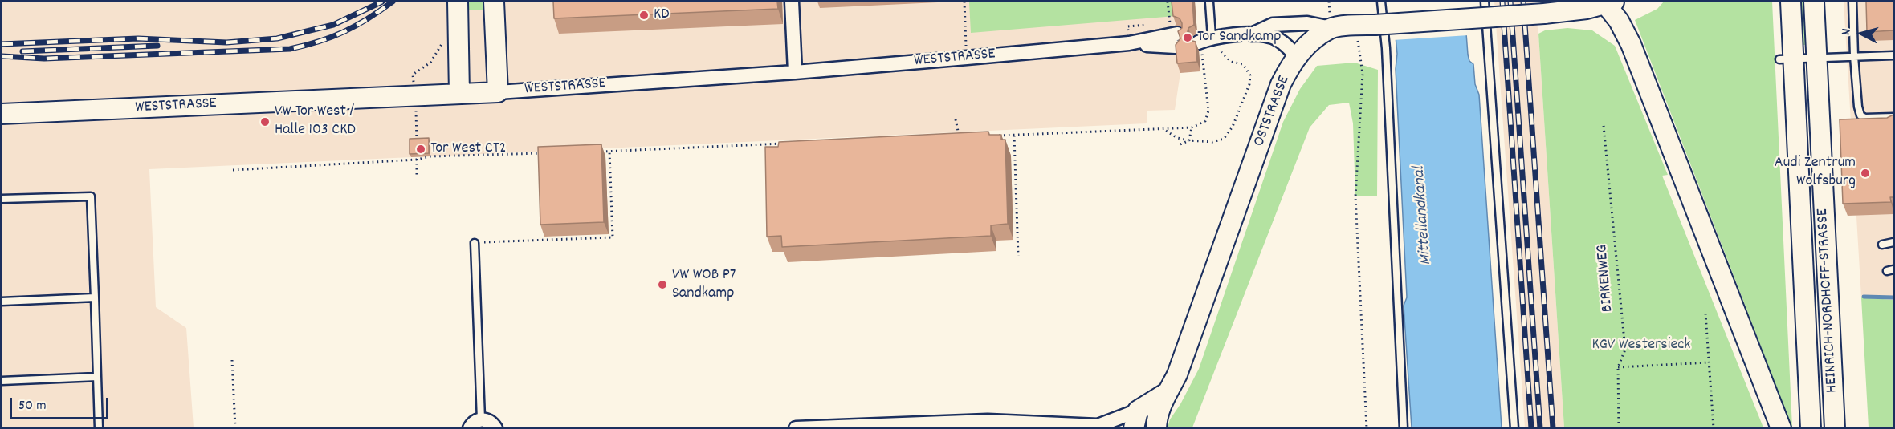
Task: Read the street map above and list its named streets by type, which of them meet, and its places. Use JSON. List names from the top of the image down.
{
  "streets": {
    "street": ["WESTSTRASSE", "OSTSTRASSE", "HEINRICH-NORDHOFF-STRASSE"],
    "path": ["BIRKENWEG"]
  },
  "water": ["Mittellandkanal"],
  "parks": ["KGV Westersieck"],
  "places": [
    "KD",
    "Tor Sandkamp",
    "VW Tor West / Halle 103 CKD",
    "Tor West CT2",
    "Audi Zentrum Wolfsburg",
    "VW WOB P7 Sandkamp"
  ],
  "scale_bar": "50 m",
  "north": "left"
}
